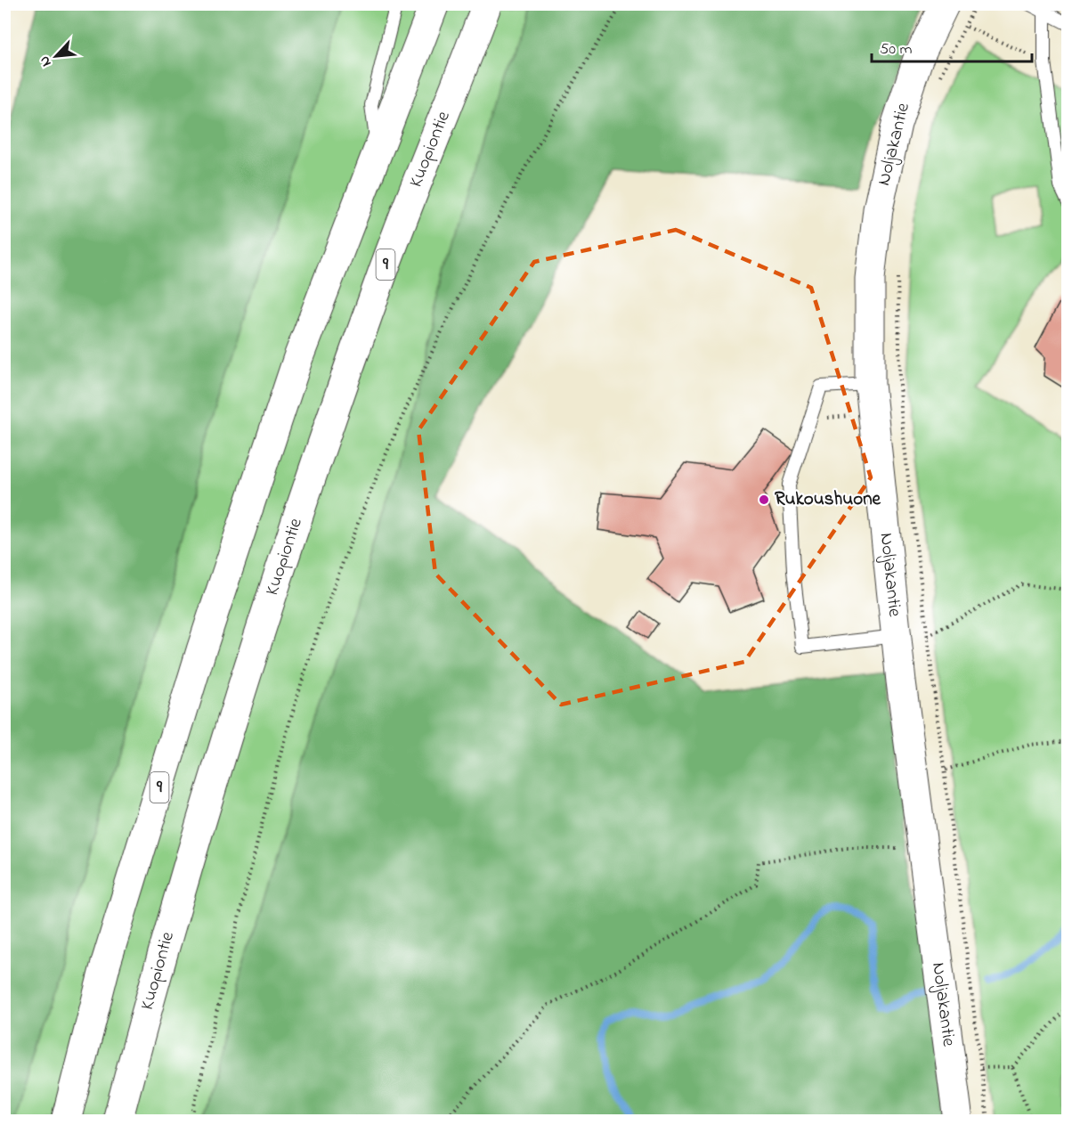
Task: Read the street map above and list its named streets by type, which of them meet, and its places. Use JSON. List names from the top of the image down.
{
  "streets": {
    "main road": ["Noljakantie", "Kuopiontie", "9"]
  },
  "places": ["Rukoushuone"],
  "scale_bar": "50 m",
  "north": "bottom left"
}
